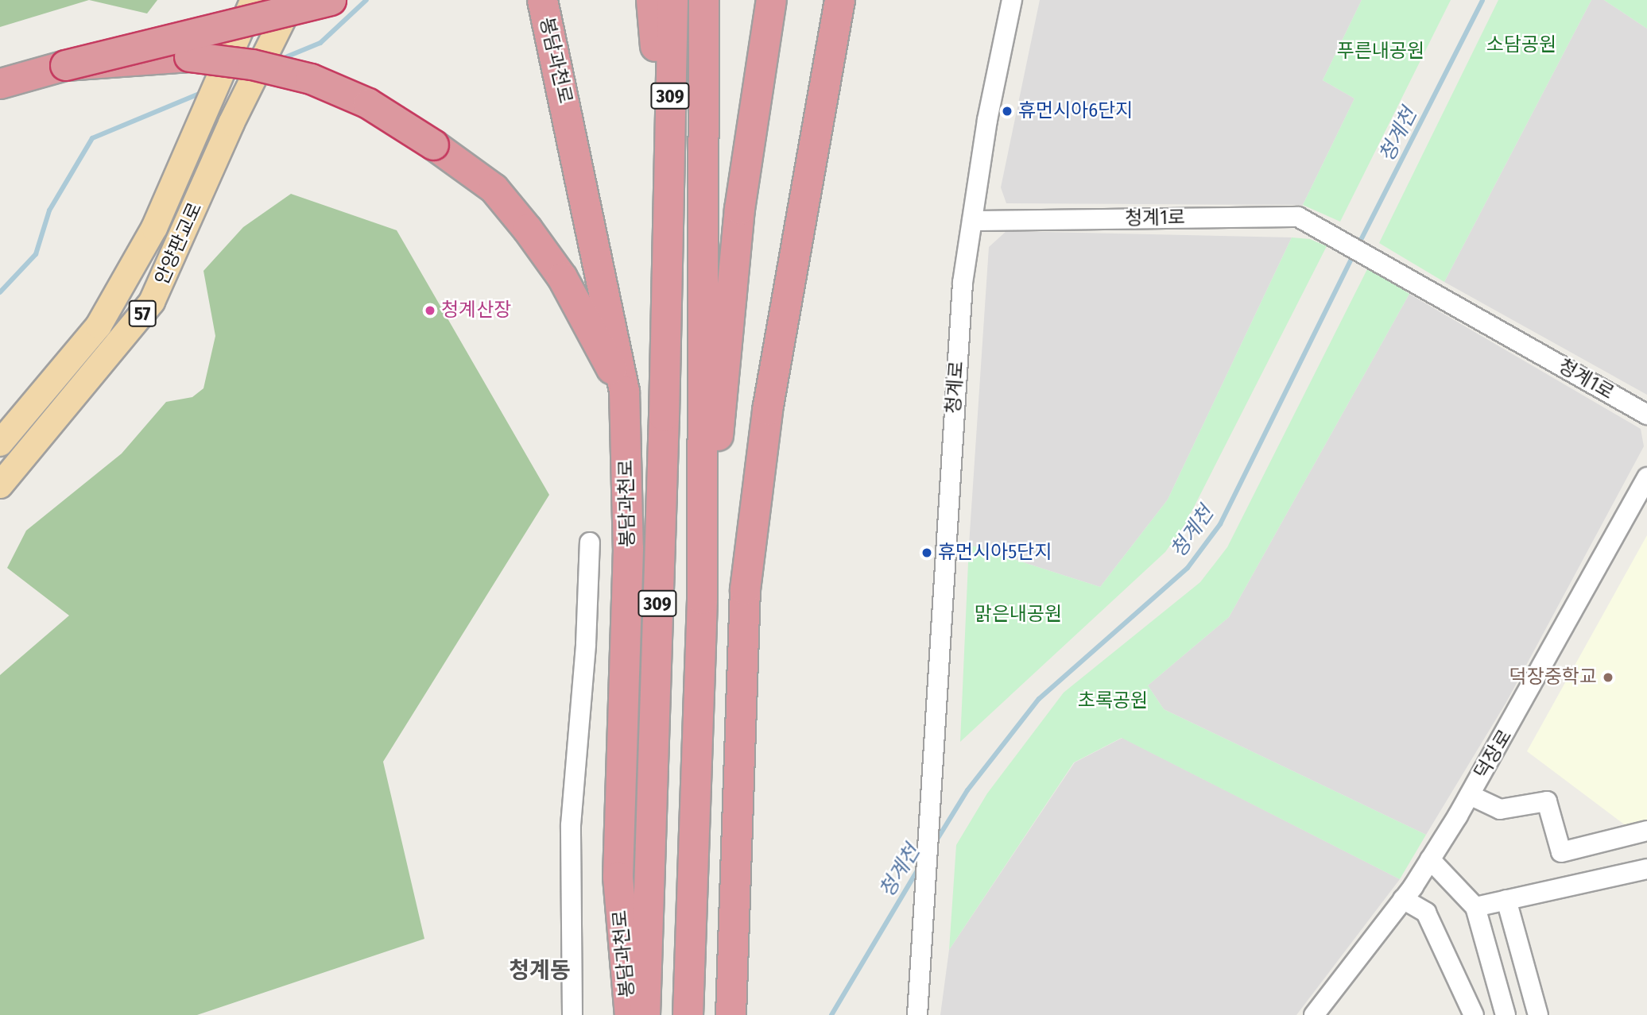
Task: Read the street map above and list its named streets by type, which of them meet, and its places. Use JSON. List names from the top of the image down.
{
  "streets": {
    "highway": ["봉담과천로", "309"],
    "main road": ["안양판교로", "57"],
    "street": ["청계1로", "청계로", "덕장로"]
  },
  "crossings": [
    ["청계1로", "청계로"]
  ],
  "districts": ["청계동"],
  "water": ["청계천"],
  "parks": [
    "소담공원",
    "푸른내공원",
    "맑은내공원",
    "초록공원"
  ],
  "places": [
    "휴먼시아6단지",
    "청계산장",
    "휴먼시아5단지",
    "덕장중학교"
  ]
}
